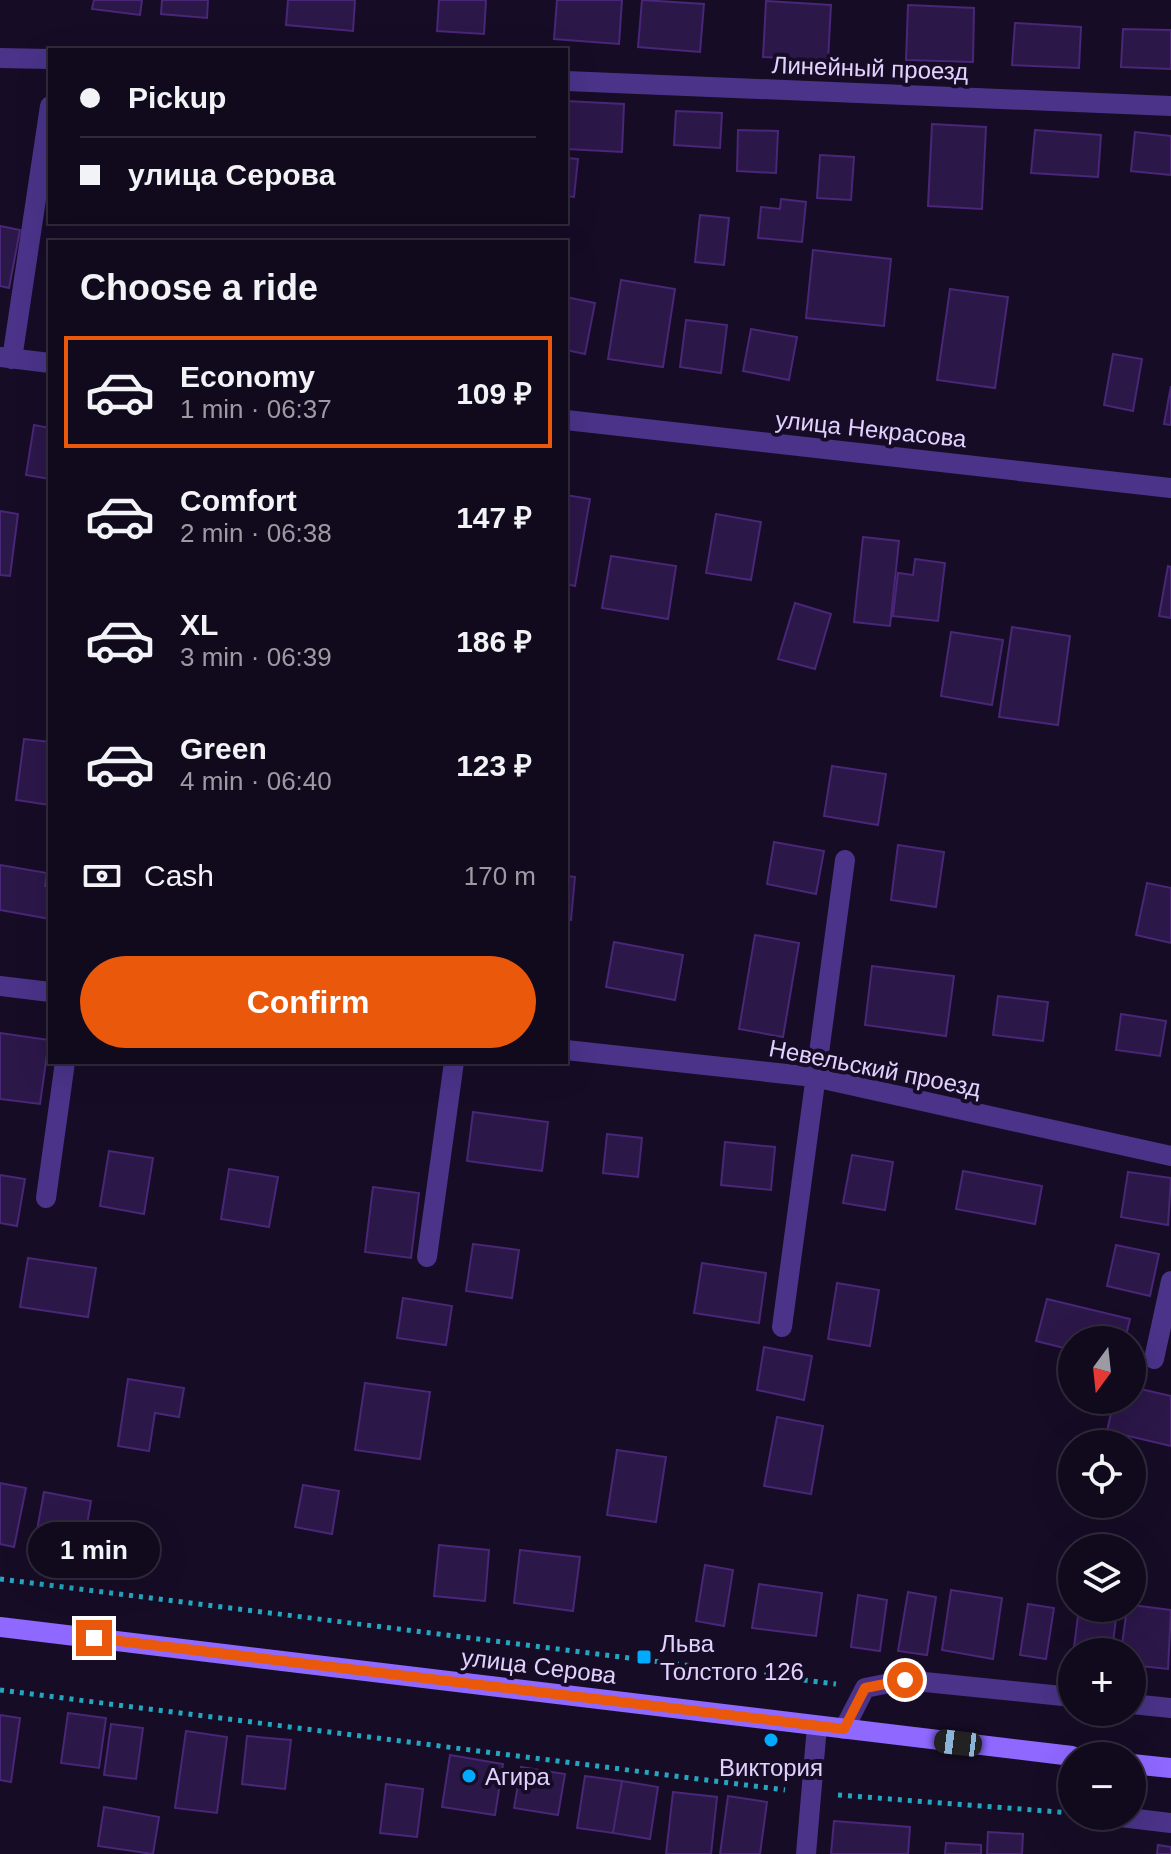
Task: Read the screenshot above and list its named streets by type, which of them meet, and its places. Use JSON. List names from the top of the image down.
{
  "streets": {
    "main road": ["улица Серова"],
    "street": ["Линейный проезд", "улица Некрасова", "Невельский проезд"]
  },
  "places": {
    "transit": ["Льва Толстого 126"],
    "other": ["Виктория", "Агира"]
  },
  "north": "bottom",
  "page": {
    "banner": ["Pickup", "улица Серова"],
    "heading": "Choose a ride",
    "list": [
      {
        "name": "Economy",
        "note": "1 min · 06:37",
        "value": "109 ₽"
      },
      {
        "name": "Comfort",
        "note": "2 min · 06:38",
        "value": "147 ₽"
      },
      {
        "name": "XL",
        "note": "3 min · 06:39",
        "value": "186 ₽"
      },
      {
        "name": "Green",
        "note": "4 min · 06:40",
        "value": "123 ₽"
      }
    ],
    "pay": ["Cash", "170 m"],
    "buttons": "Confirm",
    "map_buttons": ["+", "−"],
    "bubble": "1 min"
  }
}
